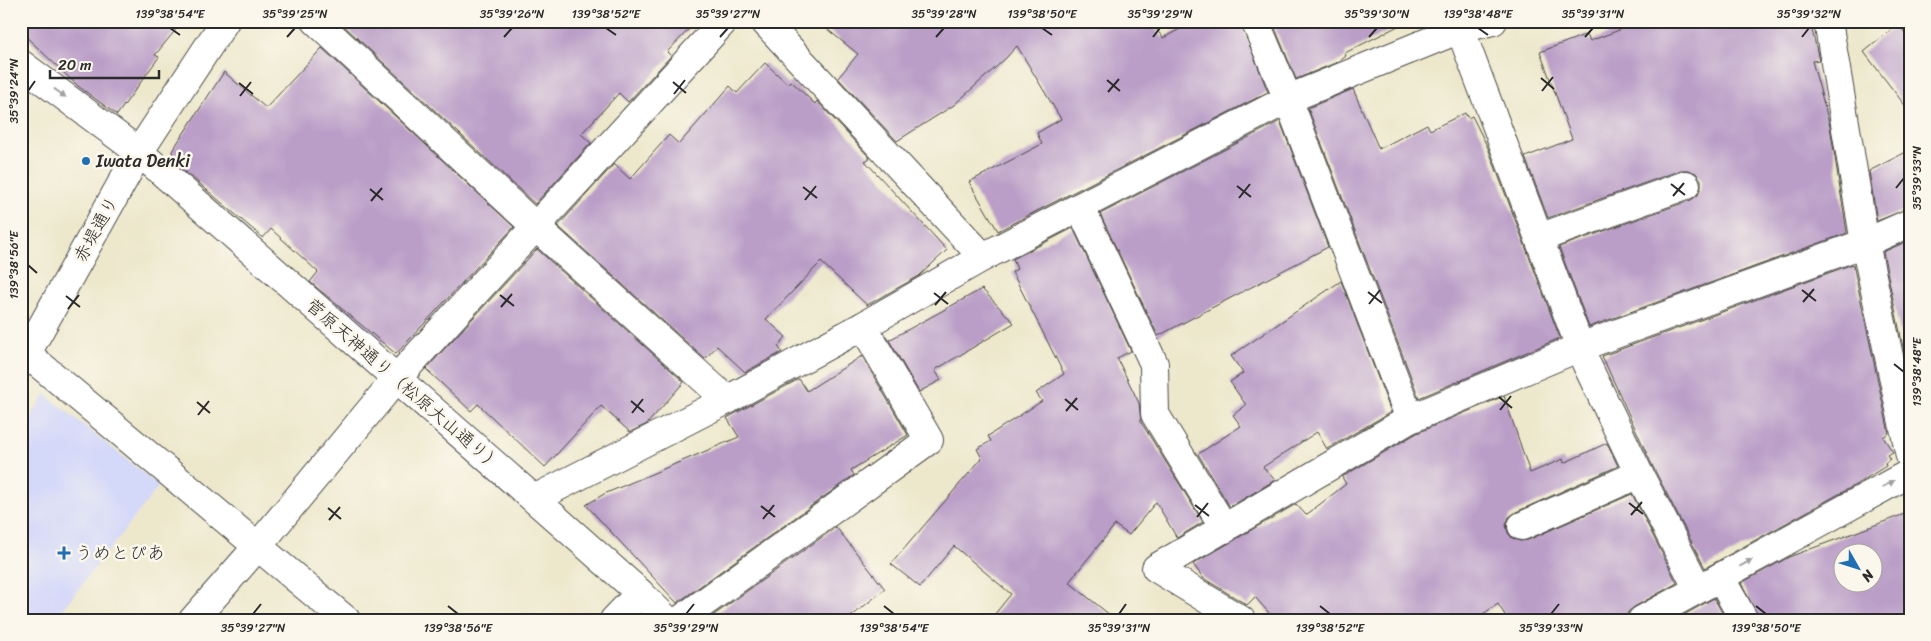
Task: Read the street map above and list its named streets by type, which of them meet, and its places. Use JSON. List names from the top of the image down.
{
  "streets": {
    "street": ["赤堤通り", "菅原天神通り（松原大山通り）"]
  },
  "crossings": [
    ["赤堤通り", "菅原天神通り（松原大山通り）"]
  ],
  "places": {
    "other": ["Iwata Denki"],
    "health": ["うめとぴあ"]
  },
  "scale_bar": "20 m",
  "north": "bottom right",
  "coordinates": [
    "139°38'54\"E",
    "35°39'25\"N",
    "35°39'26\"N",
    "139°38'52\"E",
    "35°39'27\"N",
    "35°39'28\"N",
    "139°38'50\"E",
    "35°39'29\"N",
    "35°39'30\"N",
    "139°38'48\"E",
    "35°39'31\"N",
    "35°39'32\"N",
    "35°39'24\"N",
    "35°39'33\"N",
    "139°38'56\"E"
  ]
}
